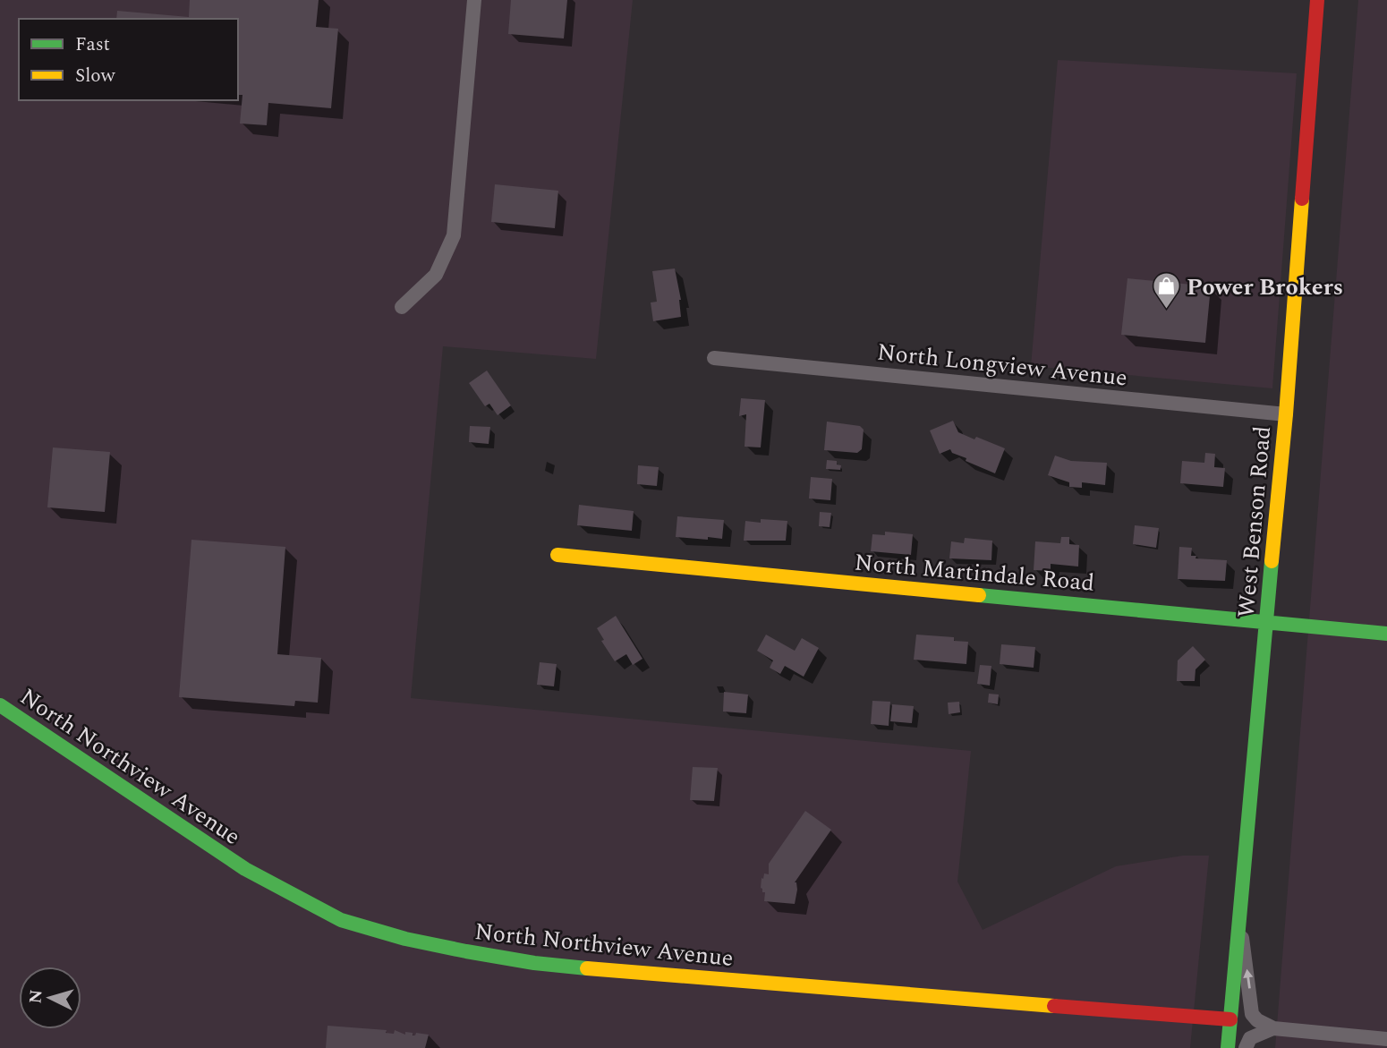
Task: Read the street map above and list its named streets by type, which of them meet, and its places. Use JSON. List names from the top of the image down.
{
  "streets": {
    "street": [
      "North Longview Avenue",
      "West Benson Road",
      "North Martindale Road",
      "North Northview Avenue"
    ]
  },
  "crossings": [
    ["North Longview Avenue", "West Benson Road"],
    ["West Benson Road", "North Martindale Road"],
    ["West Benson Road", "North Northview Avenue"]
  ],
  "places": {
    "shop": ["Power Brokers"]
  },
  "legend": ["Fast", "Slow"],
  "north": "left"
}
